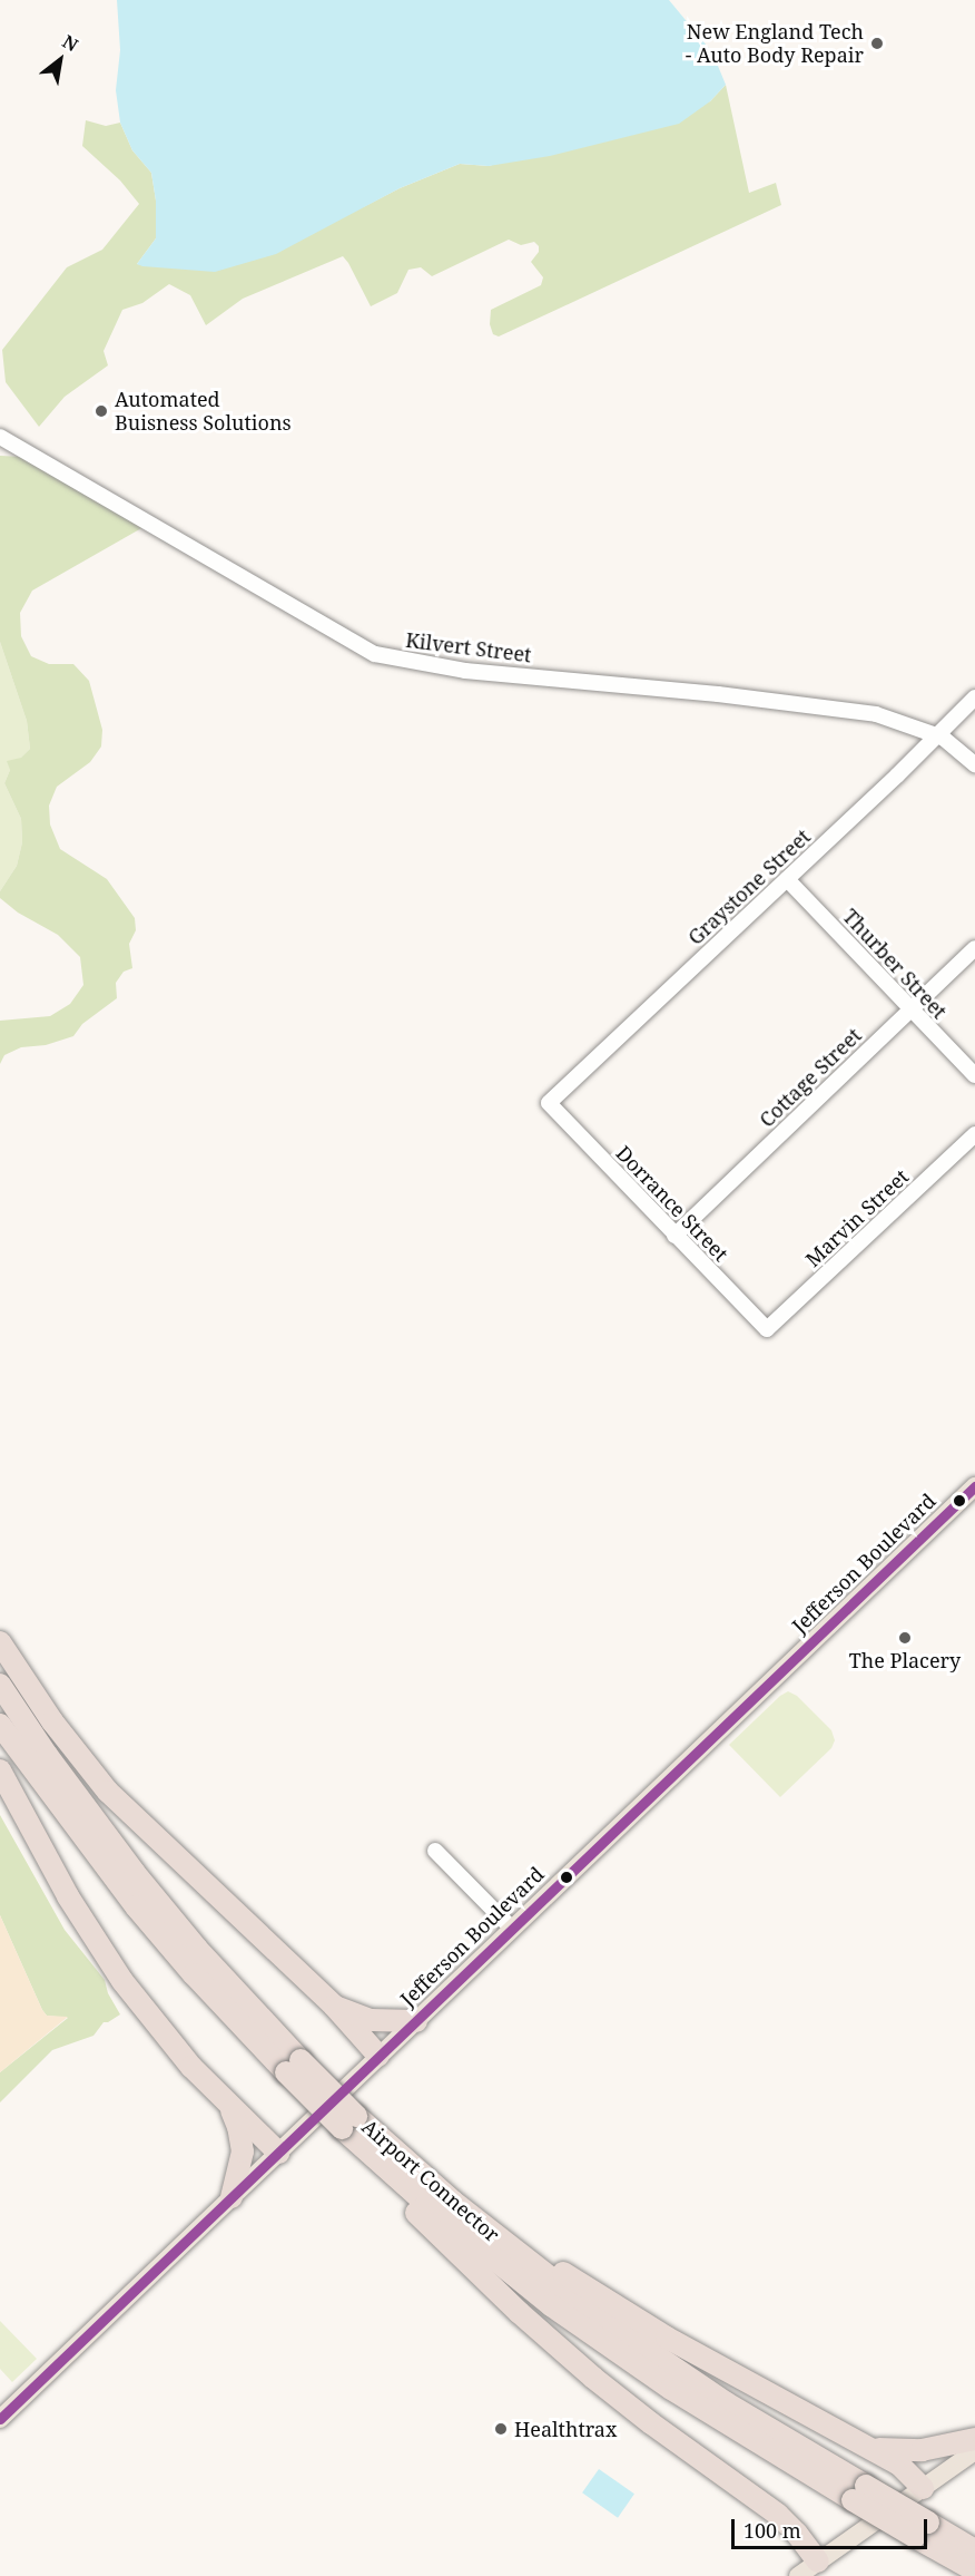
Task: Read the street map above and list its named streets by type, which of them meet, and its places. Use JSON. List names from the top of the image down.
{
  "streets": {
    "highway": ["Airport Connector"],
    "main road": ["Jefferson Boulevard"],
    "street": [
      "Kilvert Street",
      "Graystone Street",
      "Thurber Street",
      "Cottage Street",
      "Dorrance Street",
      "Marvin Street"
    ]
  },
  "crossings": [
    ["Kilvert Street", "Graystone Street"],
    ["Graystone Street", "Thurber Street"],
    ["Graystone Street", "Dorrance Street"],
    ["Thurber Street", "Cottage Street"],
    ["Cottage Street", "Dorrance Street"],
    ["Dorrance Street", "Marvin Street"]
  ],
  "places": [
    "New England Tech - Auto Body Repair",
    "Automated Buisness Solutions",
    "The Placery",
    "Healthtrax"
  ],
  "scale_bar": "100 m",
  "north": "top right"
}
